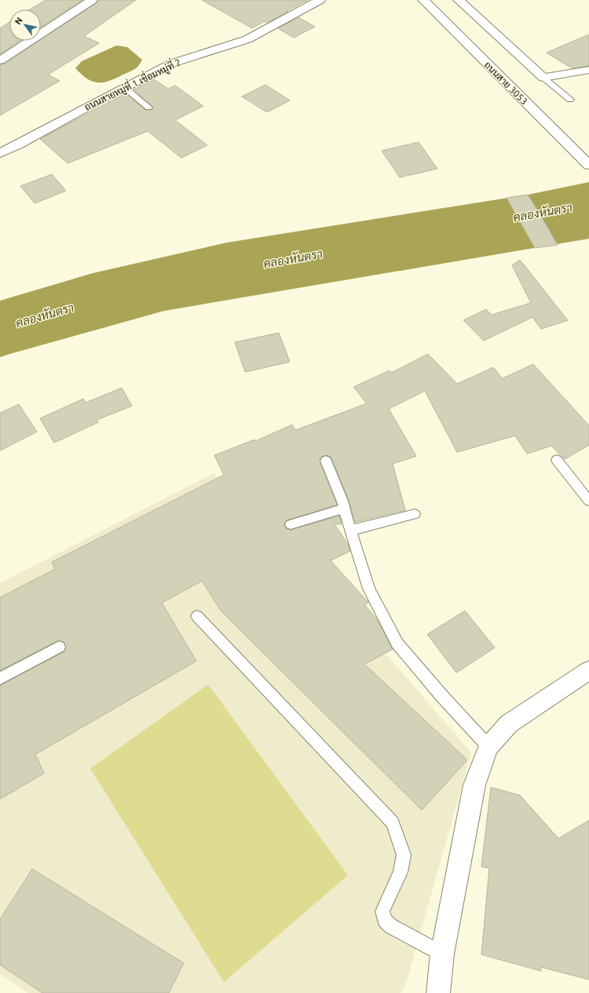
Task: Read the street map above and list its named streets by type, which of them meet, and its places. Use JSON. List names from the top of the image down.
{
  "streets": {
    "street": ["ถนนสาย 3053", "ถนนสายหมู่ที่ 1 เชื่อมหมู่ที่ 2"]
  },
  "water": ["คลองหันตรา"],
  "north": "top left"
}
